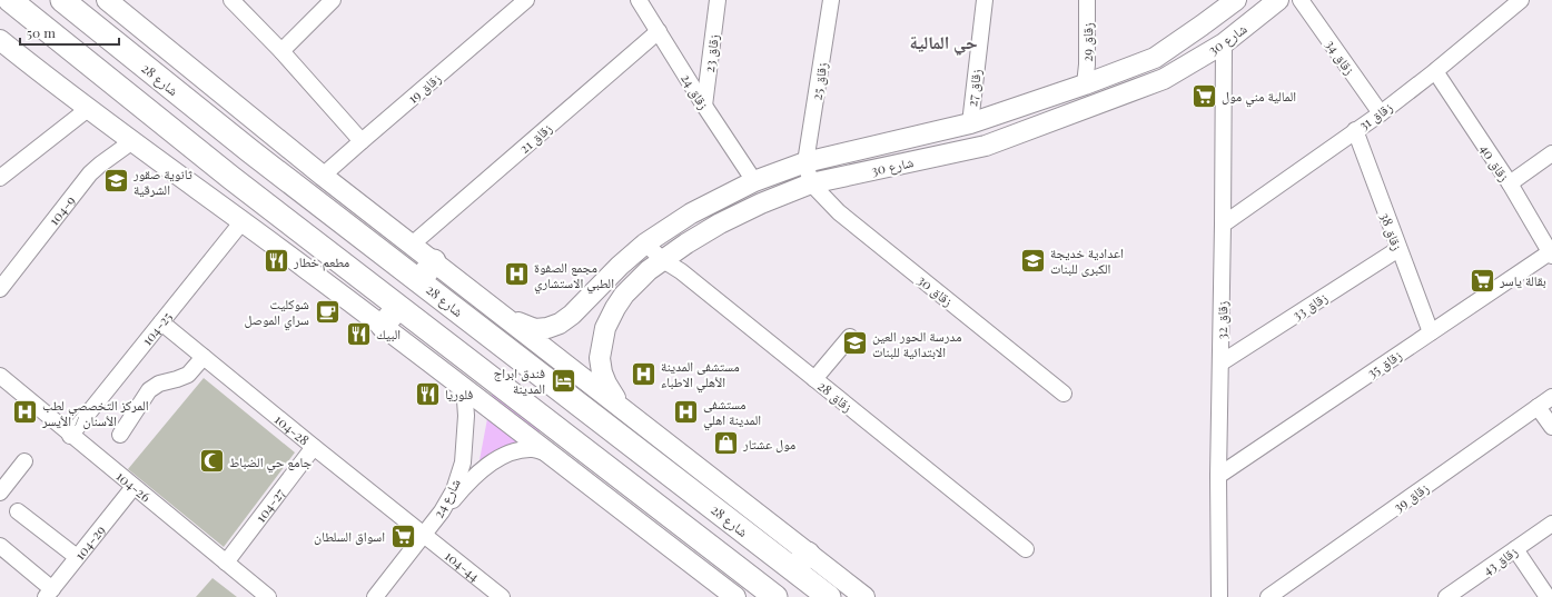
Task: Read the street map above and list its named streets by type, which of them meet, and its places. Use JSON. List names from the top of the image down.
{
  "streets": {
    "highway": ["شارع 28"],
    "main road": ["شارع 30"],
    "street": [
      "زقاق 29",
      "زقاق 23",
      "زقاق 34",
      "زقاق 25",
      "زقاق 19",
      "زقاق 27",
      "زقاق 24",
      "زقاق 31",
      "زقاق 21",
      "زقاق 40",
      "104-9",
      "زقاق 38",
      "زقاق 30",
      "زقاق 33",
      "زقاق 32",
      "104-25",
      "زقاق 35",
      "زقاق 28",
      "104-28",
      "104-26",
      "زقاق 39",
      "شارع 24",
      "104-27",
      "104-29",
      "زقاق 43",
      "104-44"
    ]
  },
  "crossings": [
    ["شارع 30", "زقاق 29"],
    ["شارع 30", "زقاق 25"],
    ["شارع 30", "زقاق 27"],
    ["شارع 30", "زقاق 24"],
    ["شارع 30", "زقاق 30"],
    ["شارع 30", "زقاق 32"],
    ["شارع 30", "زقاق 28"],
    ["زقاق 23", "زقاق 24"],
    ["زقاق 34", "زقاق 31"],
    ["زقاق 24", "زقاق 21"],
    ["زقاق 31", "زقاق 40"],
    ["زقاق 31", "زقاق 38"],
    ["زقاق 31", "زقاق 32"],
    ["زقاق 40", "زقاق 35"],
    ["زقاق 38", "زقاق 33"],
    ["زقاق 38", "زقاق 35"],
    ["زقاق 33", "زقاق 32"],
    ["زقاق 32", "زقاق 35"],
    ["104-25", "104-28"],
    ["104-25", "104-26"],
    ["104-28", "شارع 24"],
    ["104-28", "104-27"],
    ["104-28", "104-44"],
    ["104-26", "104-27"],
    ["104-26", "104-29"],
    ["شارع 24", "104-44"]
  ],
  "districts": ["حي المالية"],
  "places": {
    "supermarket": ["المالية مني مول", "بقالة ياسر", "اسواق السلطان"],
    "school or university": ["ثانوية صقور الشرقية", "اعدادية خديجة الكبرى للبنات", "مدرسة الحور العين الابتدائية للبنات"],
    "restaurant": ["مطعم خطار", "البيك", "فلوريا"],
    "hospital": [
      "مجمع الصفوة الطبي الاستشاري",
      "مستشفى المدينة الأهلي الاطباء",
      "مستشفى المدينة اهلي",
      "المركز التخصصي لطب الأسنان / الأيسر"
    ],
    "cafe": ["شوكليت سراي الموصل"],
    "hotel": ["فندق ابراج المدينة"],
    "shop": ["مول عشتار"],
    "mosque": ["جامع حي الضباط"]
  },
  "scale_bar": "50 m"
}
